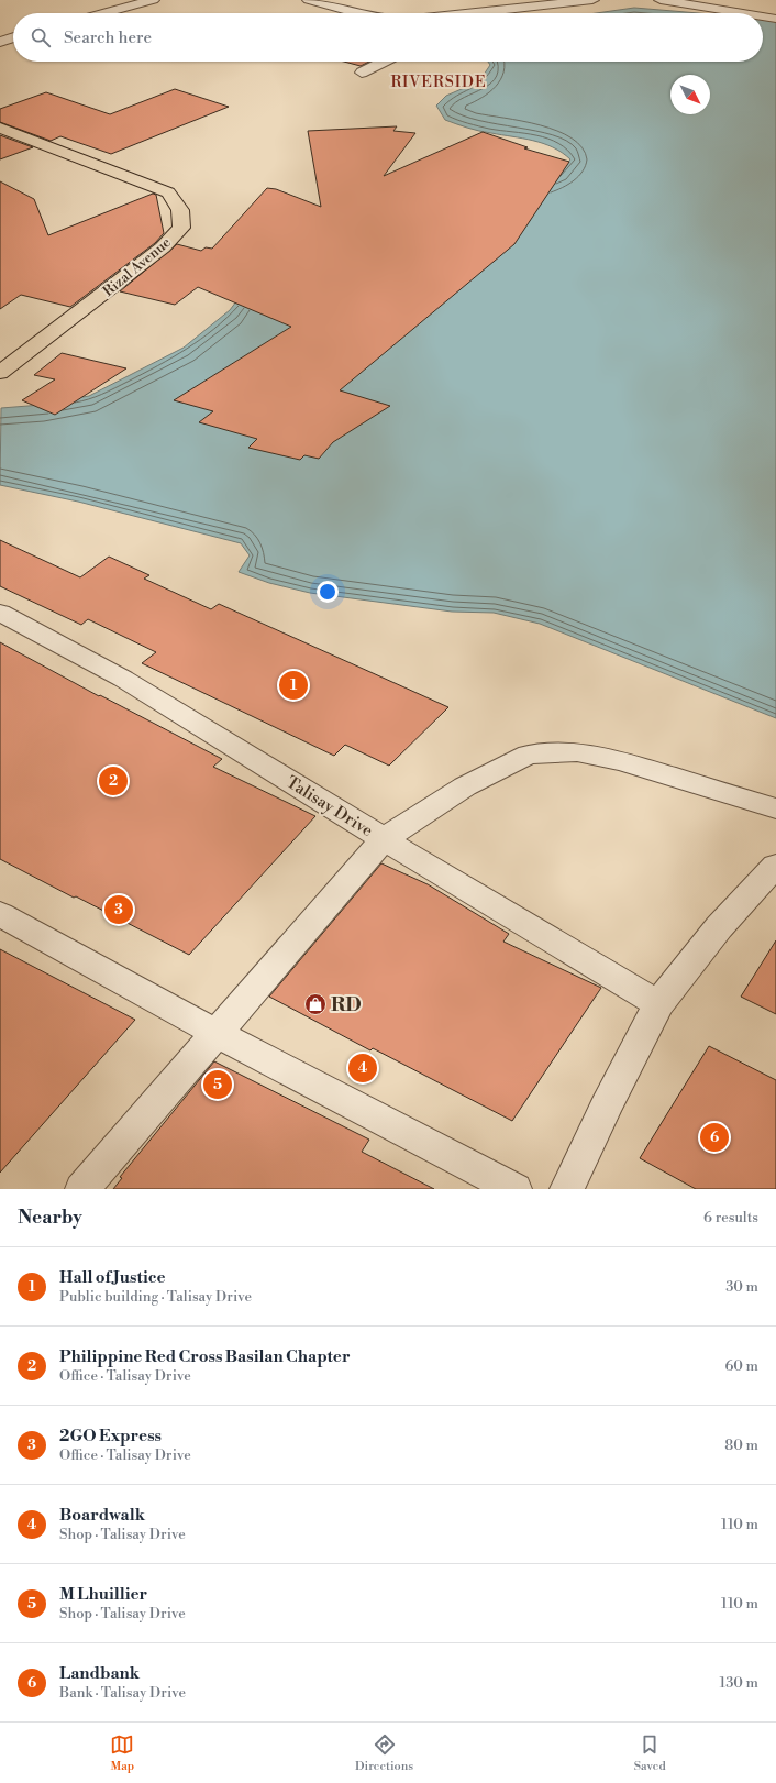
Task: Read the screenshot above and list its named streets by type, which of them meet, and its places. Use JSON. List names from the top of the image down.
{
  "streets": {
    "main road": ["Rizal Avenue"],
    "street": ["Talisay Drive"]
  },
  "districts": ["RIVERSIDE"],
  "places": {
    "shop": ["RD"]
  },
  "north": "bottom right",
  "page": {
    "search": "Search here",
    "pins": [
      "1",
      "2",
      "3",
      "4",
      "5",
      "6"
    ],
    "heading": ["Nearby", "6 results"],
    "list": [
      {
        "mark": "1",
        "name": "Hall of Justice",
        "note": "Public building · Talisay Drive",
        "value": "30 m"
      },
      {
        "mark": "2",
        "name": "Philippine Red Cross Basilan Chapter",
        "note": "Office · Talisay Drive",
        "value": "60 m"
      },
      {
        "mark": "3",
        "name": "2GO Express",
        "note": "Office · Talisay Drive",
        "value": "80 m"
      },
      {
        "mark": "4",
        "name": "Boardwalk",
        "note": "Shop · Talisay Drive",
        "value": "110 m"
      },
      {
        "mark": "5",
        "name": "M Lhuillier",
        "note": "Shop · Talisay Drive",
        "value": "110 m"
      },
      {
        "mark": "6",
        "name": "Landbank",
        "note": "Bank · Talisay Drive",
        "value": "130 m"
      }
    ],
    "nav": ["Map", "Directions", "Saved"]
  }
}
